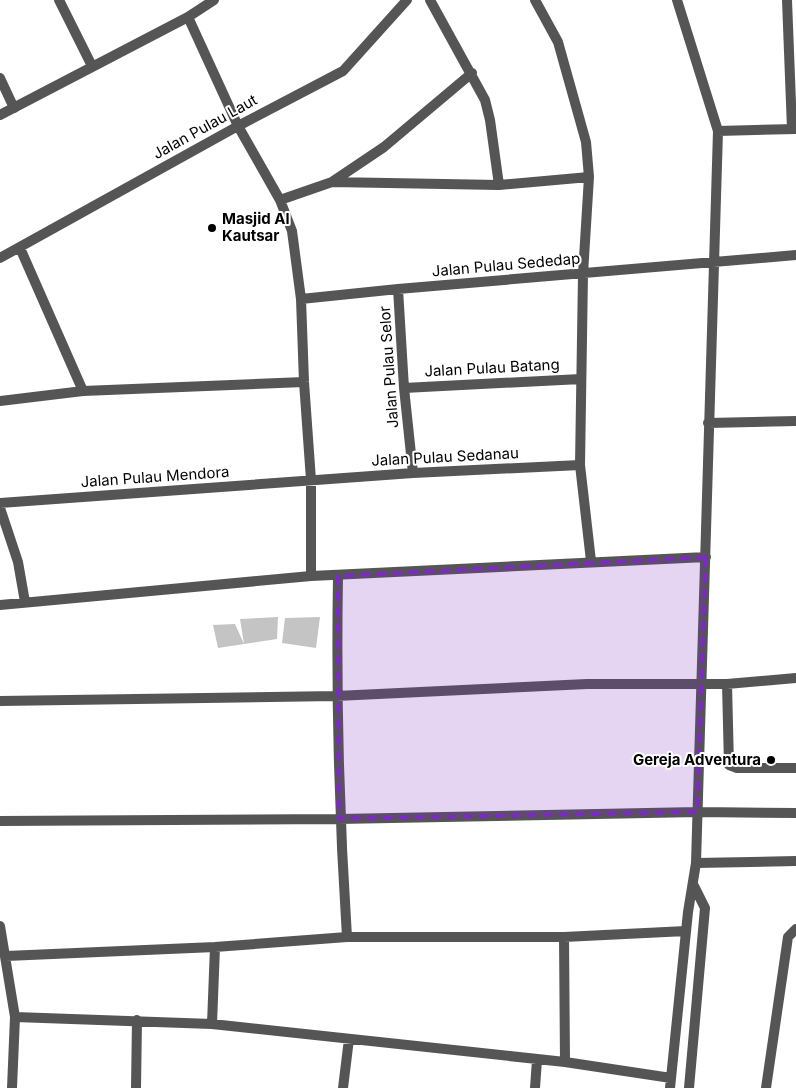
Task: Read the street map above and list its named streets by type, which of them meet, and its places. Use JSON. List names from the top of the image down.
{
  "streets": {
    "street": [
      "Jalan Pulau Laut",
      "Jalan Pulau Sededap",
      "Jalan Pulau Selor",
      "Jalan Pulau Batang",
      "Jalan Pulau Sedanau",
      "Jalan Pulau Mendora"
    ]
  },
  "crossings": [
    ["Jalan Pulau Sededap", "Jalan Pulau Selor"],
    ["Jalan Pulau Selor", "Jalan Pulau Batang"],
    ["Jalan Pulau Selor", "Jalan Pulau Sedanau"],
    ["Jalan Pulau Sedanau", "Jalan Pulau Mendora"]
  ],
  "places": ["Masjid Al Kautsar", "Gereja Adventura"]
}
